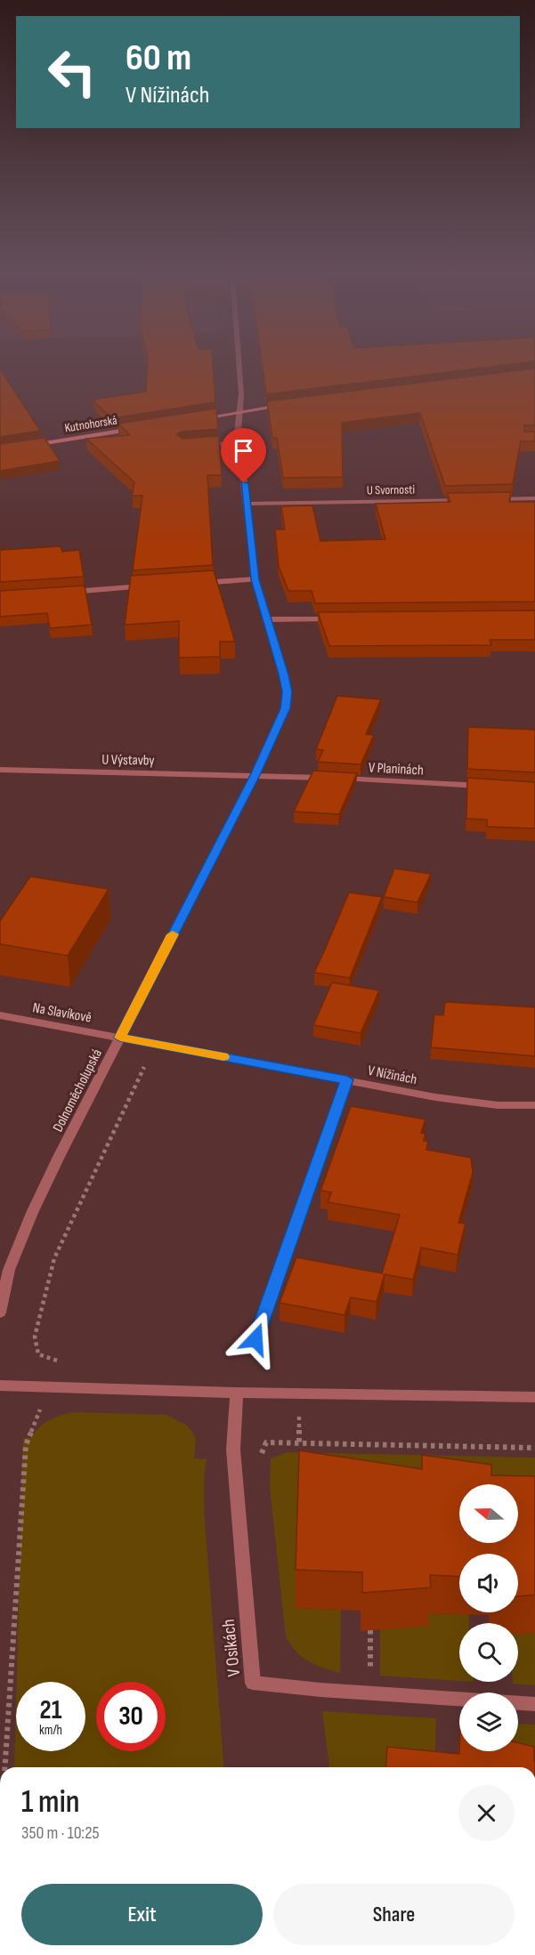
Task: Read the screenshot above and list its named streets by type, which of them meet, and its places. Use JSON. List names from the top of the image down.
{
  "streets": {
    "main road": ["Kutnohorská"],
    "street": [
      "U Svornosti",
      "U Výstavby",
      "V Planinách",
      "Na Slavíkově",
      "V Nížinách",
      "Dolnoměcholupská",
      "V Osikách"
    ]
  },
  "crossings": [
    ["U Svornosti", "Dolnoměcholupská"],
    ["U Výstavby", "V Planinách"],
    ["U Výstavby", "Dolnoměcholupská"],
    ["V Planinách", "Dolnoměcholupská"],
    ["Na Slavíkově", "V Nížinách"],
    ["Na Slavíkově", "Dolnoměcholupská"],
    ["V Nížinách", "Dolnoměcholupská"]
  ],
  "north": "left",
  "page": {
    "turn": ["60 m", "V Nížinách"],
    "speed": "21 km/h",
    "limit": "30",
    "heading": ["1 min", "350 m · 10:25"],
    "buttons": ["Exit", "Share"]
  }
}
